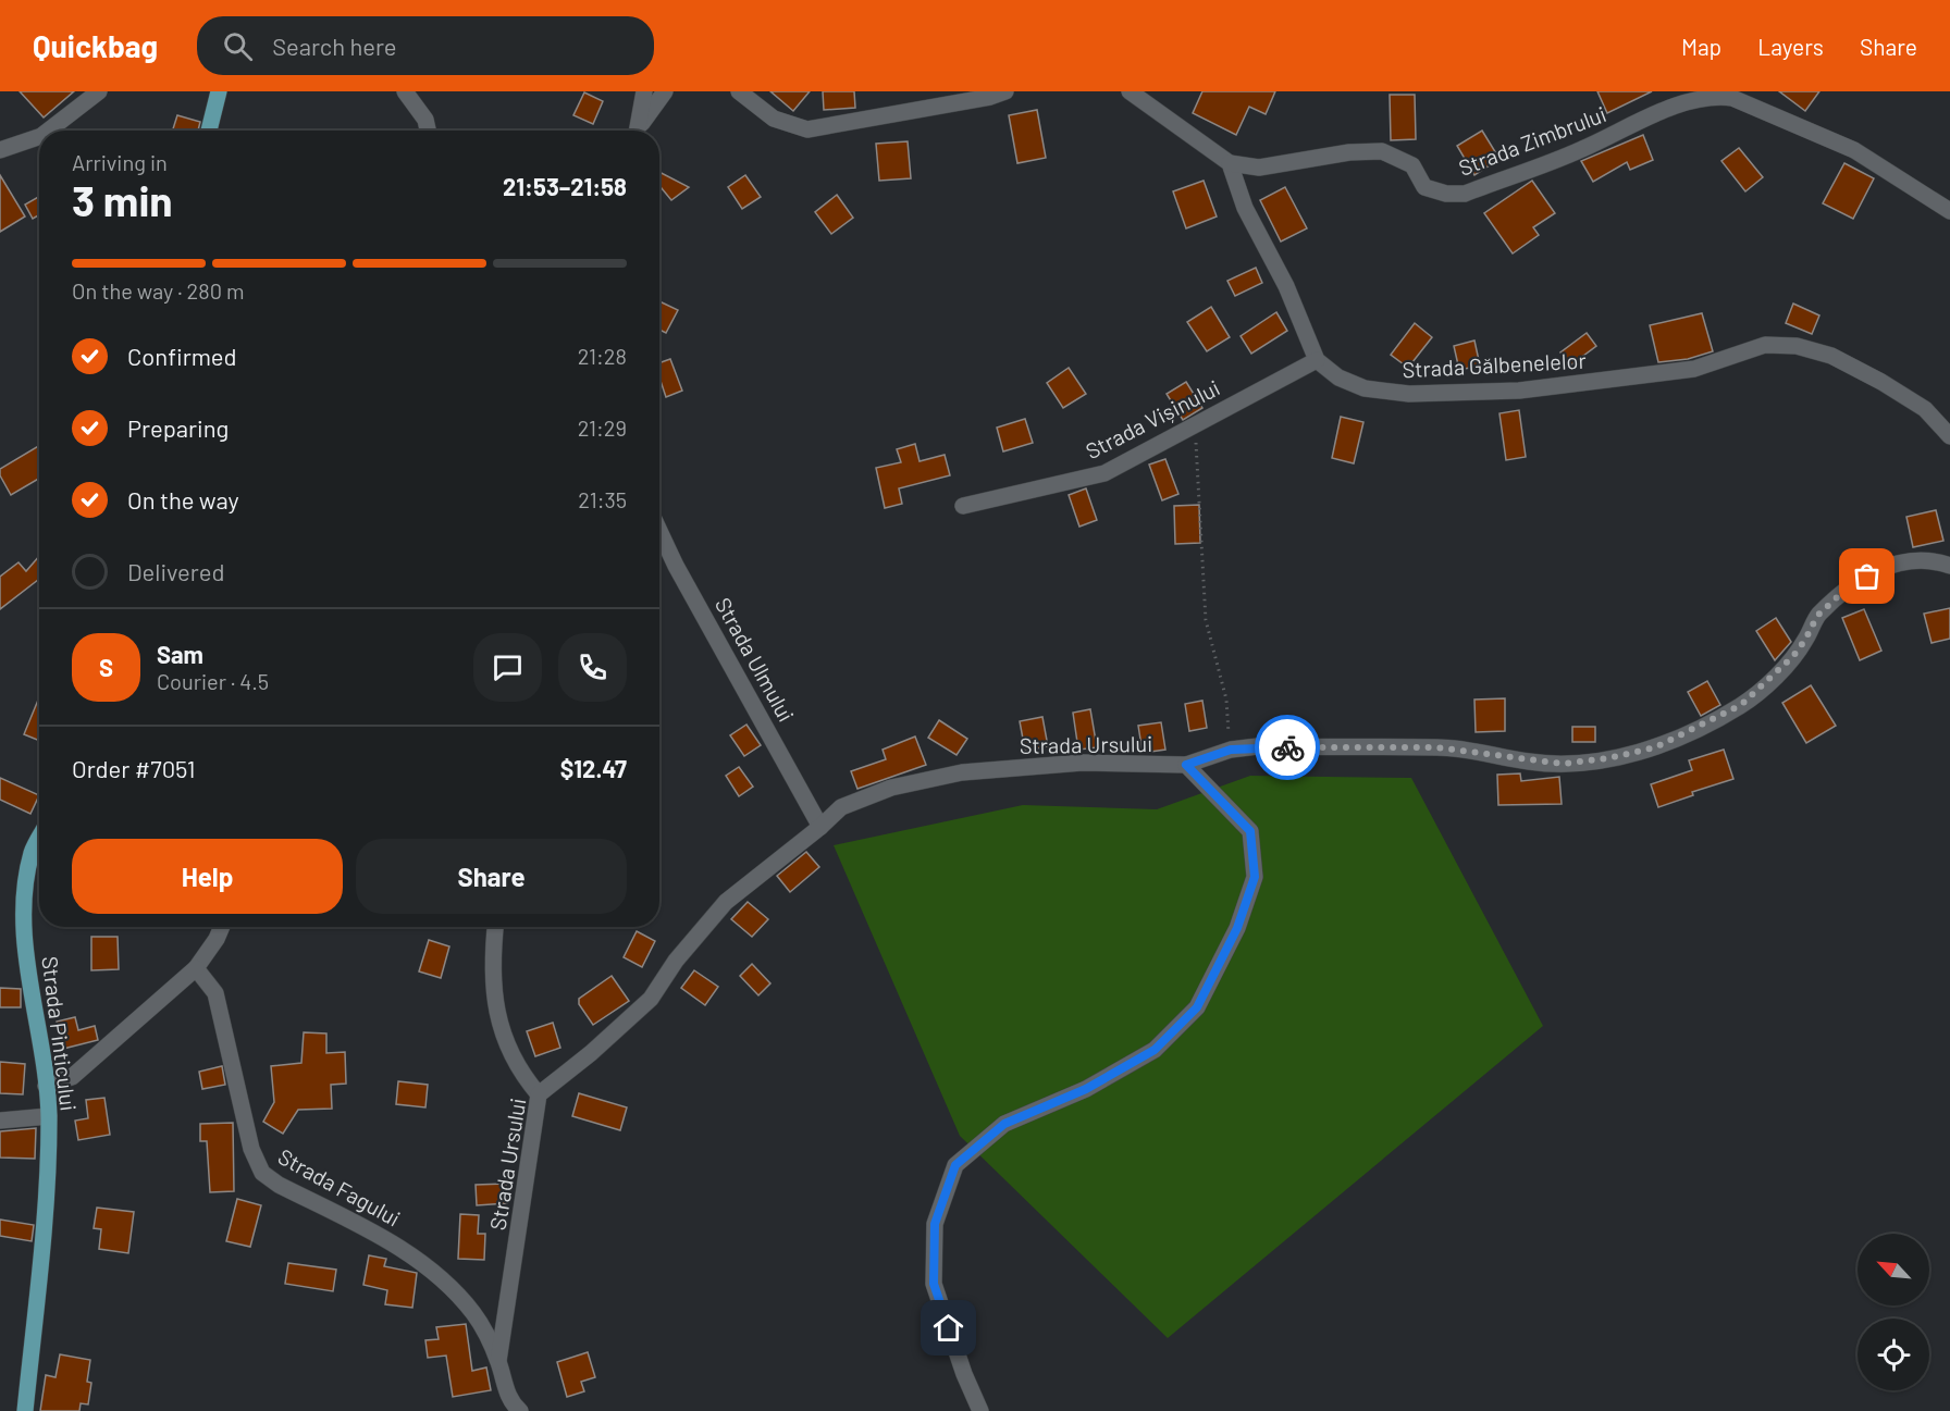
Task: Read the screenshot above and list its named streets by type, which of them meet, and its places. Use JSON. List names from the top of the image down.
{
  "streets": {
    "main road": ["Strada Pinticului"],
    "street": [
      "Strada Zimbrului",
      "Strada Gălbenelelor",
      "Strada Vișinului",
      "Strada Ulmului",
      "Strada Ursului",
      "Strada Fagului"
    ]
  },
  "crossings": [
    ["Strada Gălbenelelor", "Strada Vișinului"],
    ["Strada Ulmului", "Strada Ursului"],
    ["Strada Ursului", "Strada Fagului"]
  ],
  "north": "top left",
  "page": {
    "header": "Quickbag",
    "search": "Search here",
    "nav": ["Map", "Layers", "Share"],
    "heading": ["3 min", "Arriving in", "21:53–21:58"],
    "panel": [
      "Sam",
      "Courier · 4.5",
      "Order #7051",
      "$12.47"
    ],
    "bar": "On the way · 280 m",
    "list": [
      ["Confirmed", "21:28"],
      ["Preparing", "21:29"],
      ["On the way", "21:35"],
      "Delivered"
    ],
    "round": "S",
    "buttons": ["Help", "Share"]
  }
}
